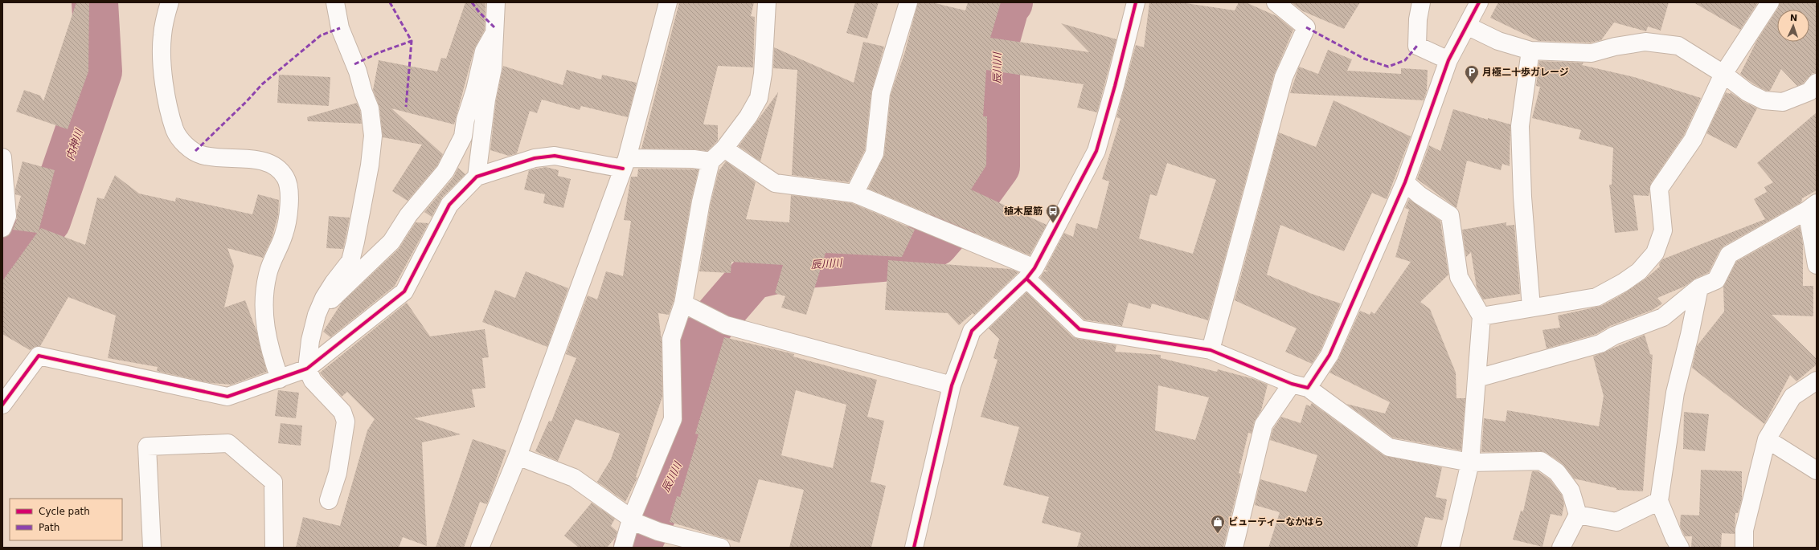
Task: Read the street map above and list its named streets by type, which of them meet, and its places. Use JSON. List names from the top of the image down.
{
  "water": ["辰川川", "内神川"],
  "places": {
    "parking": ["月極二十歩ガレージ"],
    "bus stop": ["植木屋筋"],
    "shop": ["ビューティーなかはら"]
  },
  "legend": ["Cycle path", "Path"],
  "north": "top"
}
